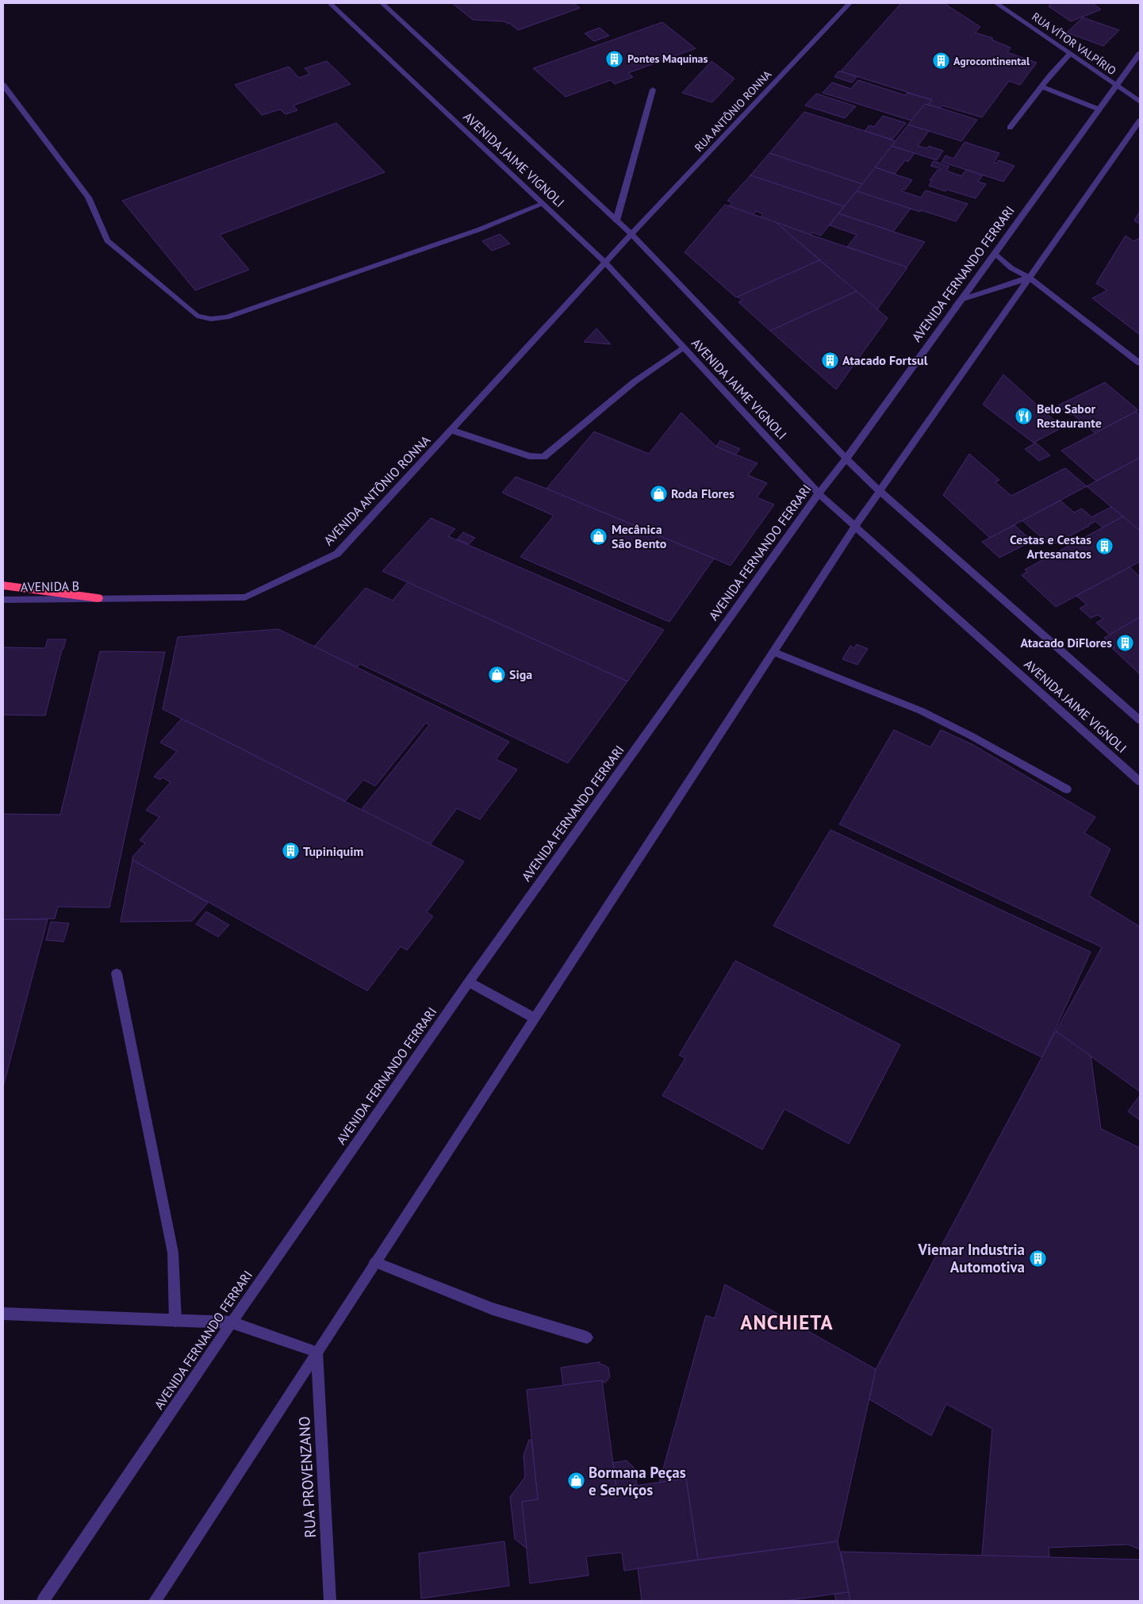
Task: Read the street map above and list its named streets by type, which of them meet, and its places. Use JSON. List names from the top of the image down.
{
  "streets": {
    "street": [
      "RUA VÍTOR VALPÍRIO",
      "RUA ANTÔNIO RONNA",
      "AVENIDA JAIME VIGNOLI",
      "AVENIDA FERNANDO FERRARI",
      "AVENIDA ANTÔNIO RONNA",
      "AVENIDA B",
      "RUA PROVENZANO"
    ]
  },
  "crossings": [
    ["RUA VÍTOR VALPÍRIO", "AVENIDA FERNANDO FERRARI"],
    ["RUA ANTÔNIO RONNA", "AVENIDA JAIME VIGNOLI"],
    ["RUA ANTÔNIO RONNA", "AVENIDA ANTÔNIO RONNA"],
    ["AVENIDA JAIME VIGNOLI", "AVENIDA FERNANDO FERRARI"],
    ["AVENIDA JAIME VIGNOLI", "AVENIDA ANTÔNIO RONNA"],
    ["AVENIDA ANTÔNIO RONNA", "AVENIDA B"]
  ],
  "districts": ["ANCHIETA"],
  "places": {
    "building": [
      "Pontes Maquinas",
      "Agrocontinental",
      "Atacado Fortsul",
      "Cestas e Cestas Artesanatos",
      "Atacado DiFlores",
      "Tupiniquim",
      "Viemar Industria Automotiva"
    ],
    "restaurant": ["Belo Sabor Restaurante"],
    "shop": [
      "Roda Flores",
      "Mecânica São Bento",
      "Siga",
      "Bormana Peças e Serviços"
    ]
  }
}
